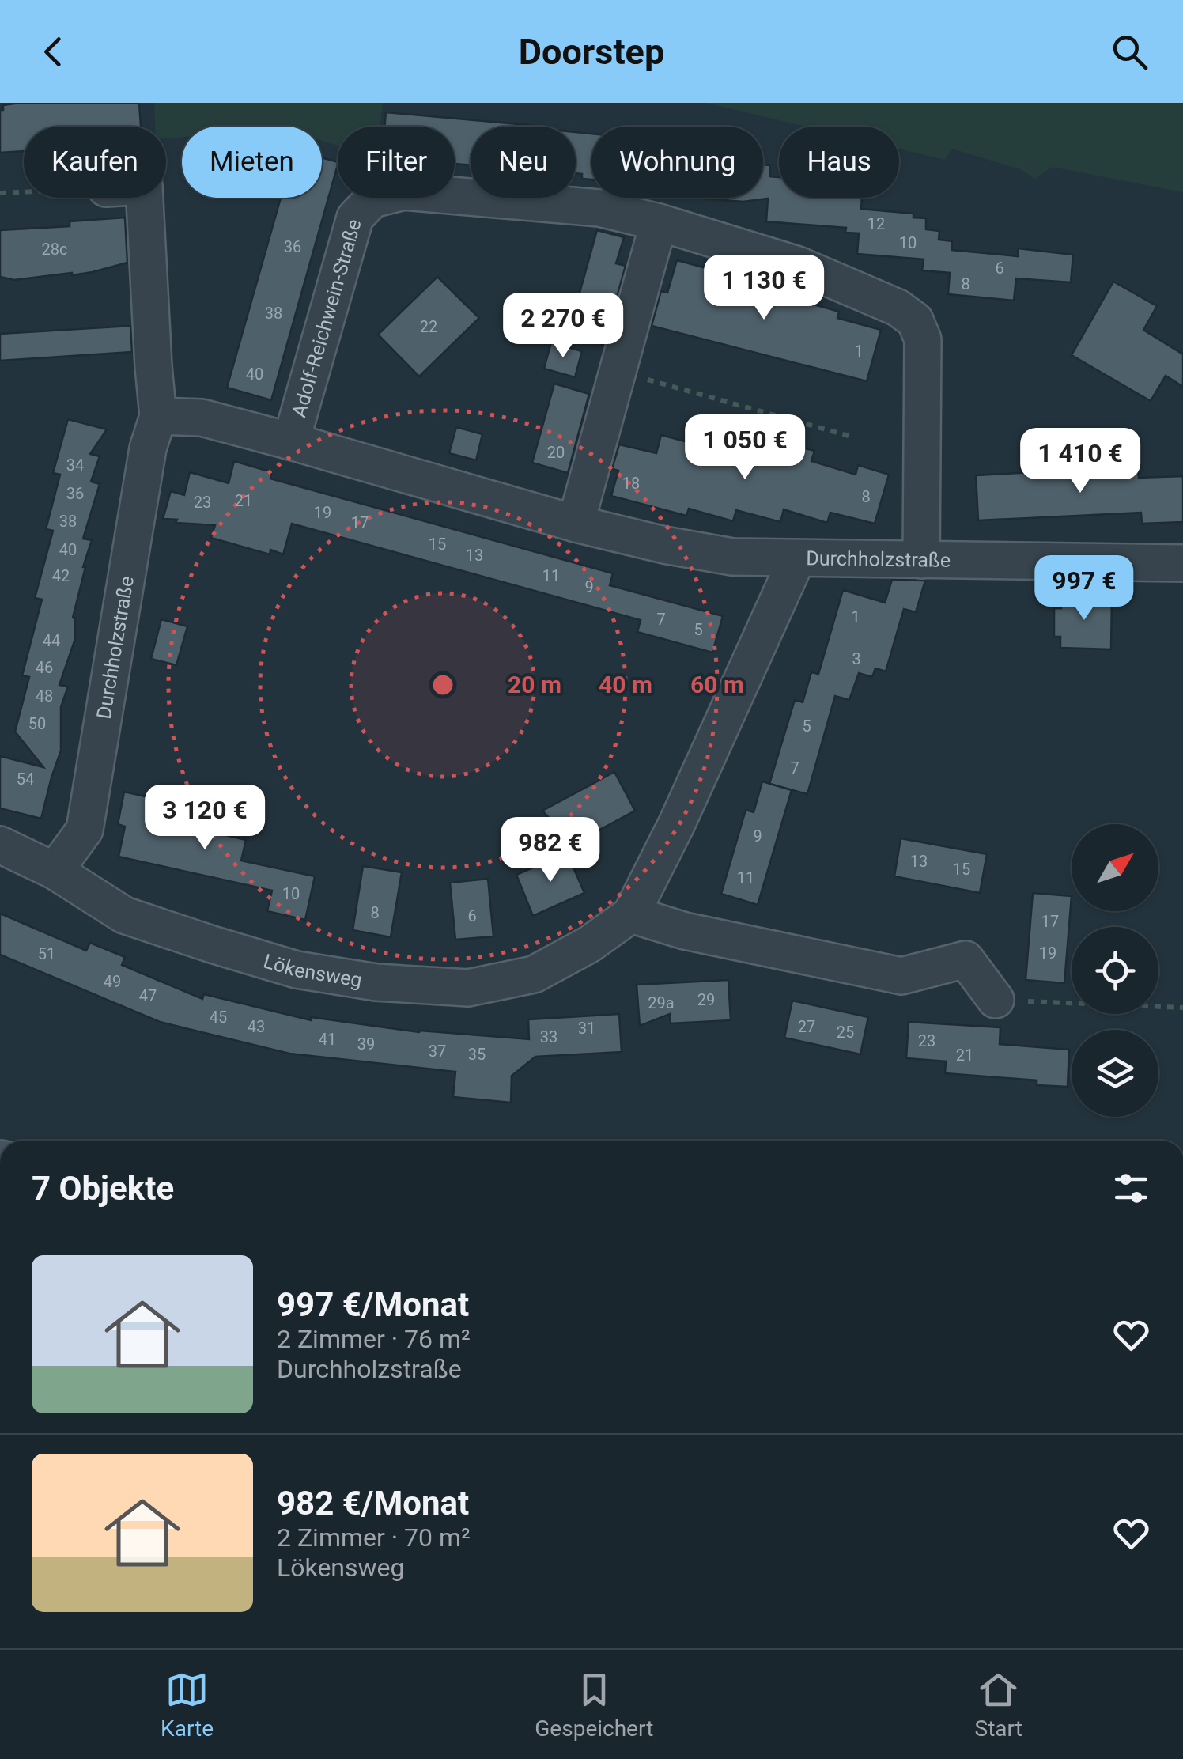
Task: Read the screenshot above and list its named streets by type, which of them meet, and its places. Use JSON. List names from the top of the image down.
{
  "streets": {
    "street": ["Adolf-Reichwein-Straße", "Durchholzstraße", "Lökensweg"]
  },
  "crossings": [
    ["Adolf-Reichwein-Straße", "Durchholzstraße"],
    ["Durchholzstraße", "Lökensweg"]
  ],
  "house_numbers": [
    "12",
    "10",
    "36",
    "28c",
    "6",
    "8",
    "38",
    "22",
    "1",
    "40",
    "20",
    "34",
    "18",
    "36",
    "8",
    "21",
    "23",
    "19",
    "38",
    "17",
    "15",
    "40",
    "13",
    "42",
    "11",
    "9",
    "1",
    "7",
    "5",
    "44",
    "3",
    "46",
    "48",
    "50",
    "5",
    "7",
    "54",
    "9",
    "13",
    "15",
    "11",
    "10",
    "8",
    "6",
    "17",
    "19",
    "51",
    "49",
    "47",
    "29",
    "29a",
    "45",
    "43",
    "27",
    "31",
    "25",
    "33",
    "41",
    "23",
    "39",
    "37",
    "35",
    "21"
  ],
  "north": "top right",
  "page": {
    "header": "Doorstep",
    "chip": [
      "Kaufen",
      "Mieten",
      "Filter",
      "Neu",
      "Wohnung",
      "Haus"
    ],
    "price": [
      "1 130 €",
      "2 270 €",
      "1 050 €",
      "1 410 €",
      "997 €",
      "3 120 €",
      "982 €"
    ],
    "heading": "7 Objekte",
    "list": [
      {
        "name": "997 €/Monat",
        "note": "2 Zimmer · 76 m² · Durchholzstraße"
      },
      {
        "name": "982 €/Monat",
        "note": "2 Zimmer · 70 m² · Lökensweg"
      }
    ],
    "tabs": ["Karte", "Gespeichert", "Start"]
  },
  "rings": ["20 m", "40 m", "60 m"]
}
